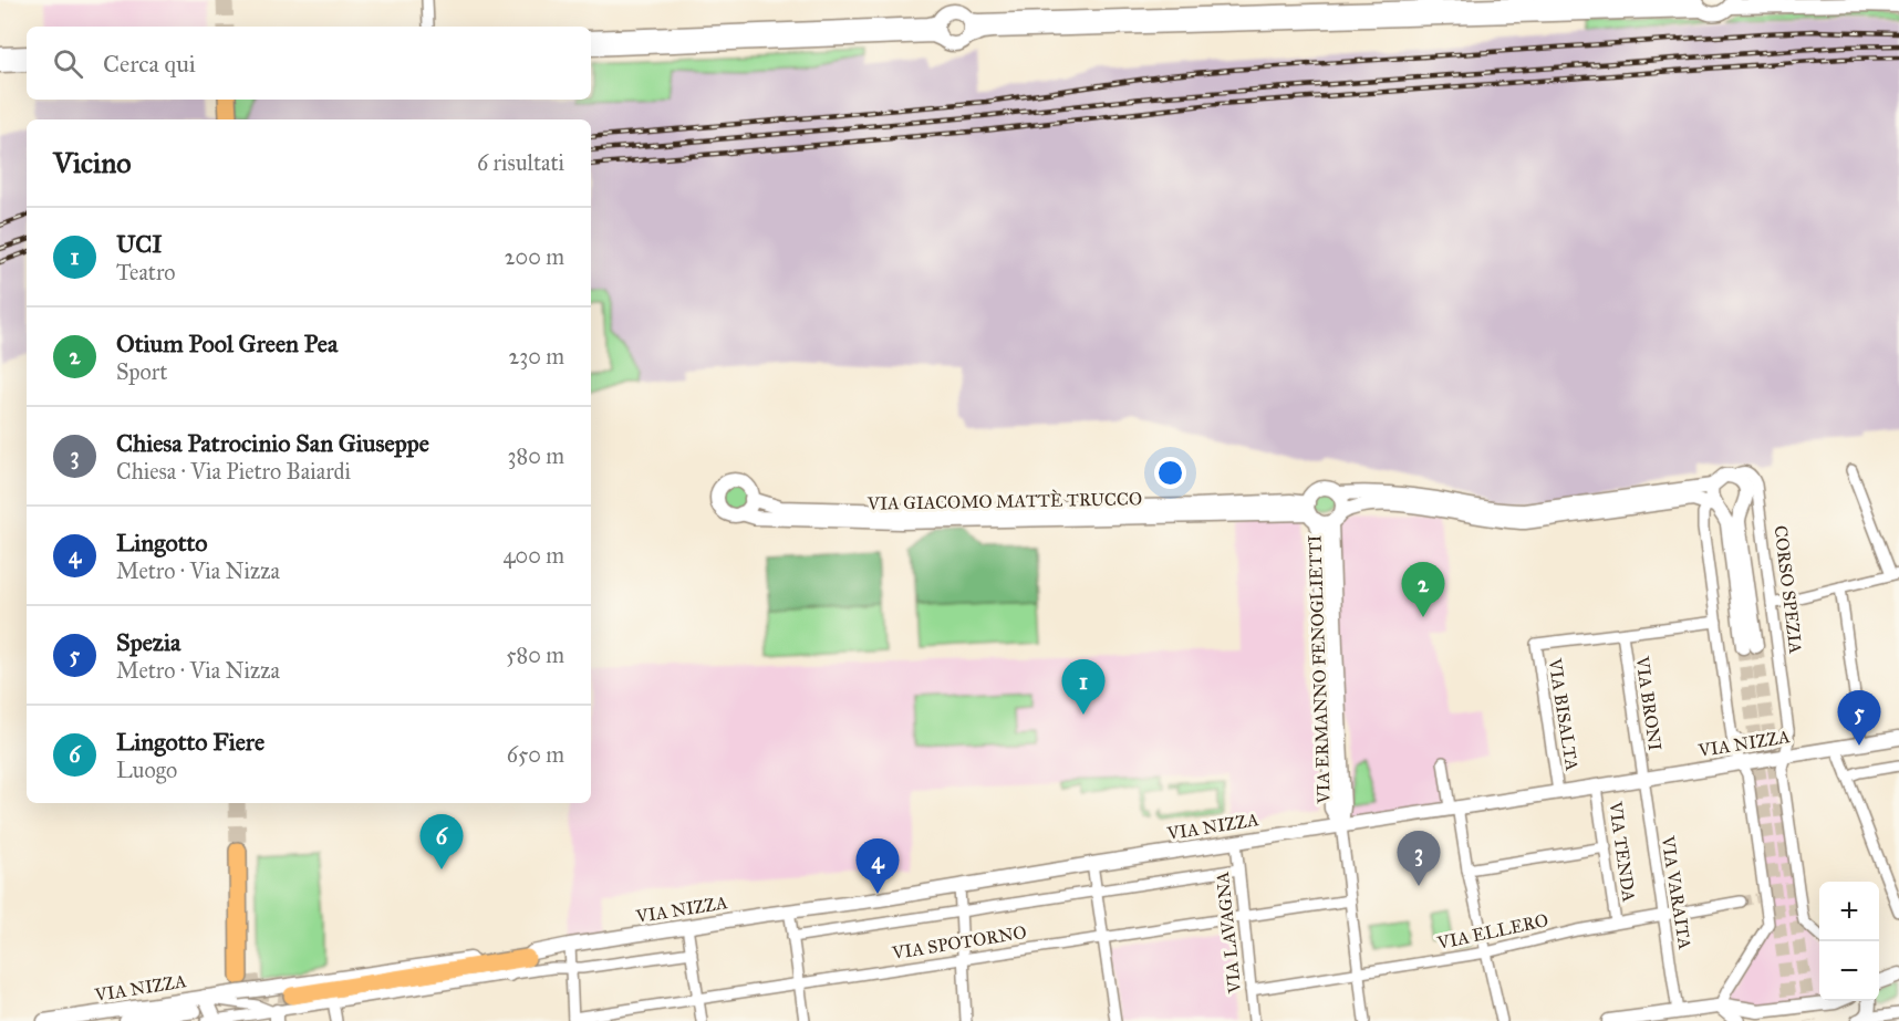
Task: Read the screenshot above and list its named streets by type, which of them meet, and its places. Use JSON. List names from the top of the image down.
{
  "streets": {
    "street": [
      "VIA GIACOMO MATTÈ TRUCCO",
      "CORSO SPEZIA",
      "VIA ERMANNO FENOGLIETTI",
      "VIA BRONI",
      "VIA BISALTA",
      "VIA NIZZA",
      "VIA TENDA",
      "VIA VARAITA",
      "VIA ELLERO",
      "VIA LAVAGNA",
      "VIA SPOTORNO"
    ]
  },
  "crossings": [
    ["VIA GIACOMO MATTÈ TRUCCO", "VIA ERMANNO FENOGLIETTI"],
    ["CORSO SPEZIA", "VIA NIZZA"],
    ["VIA ERMANNO FENOGLIETTI", "VIA NIZZA"],
    ["VIA BRONI", "VIA BISALTA"],
    ["VIA BRONI", "VIA NIZZA"],
    ["VIA BRONI", "VIA VARAITA"],
    ["VIA BISALTA", "VIA NIZZA"],
    ["VIA NIZZA", "VIA TENDA"],
    ["VIA NIZZA", "VIA VARAITA"],
    ["VIA NIZZA", "VIA LAVAGNA"],
    ["VIA TENDA", "VIA ELLERO"],
    ["VIA VARAITA", "VIA ELLERO"],
    ["VIA ELLERO", "VIA LAVAGNA"],
    ["VIA LAVAGNA", "VIA SPOTORNO"]
  ],
  "page": {
    "search": "Cerca qui",
    "heading": ["Vicino", "6 risultati"],
    "list": [
      {
        "mark": "1",
        "name": "UCI",
        "note": "Teatro",
        "value": "200 m"
      },
      {
        "mark": "2",
        "name": "Otium Pool Green Pea",
        "note": "Sport",
        "value": "230 m"
      },
      {
        "mark": "3",
        "name": "Chiesa Patrocinio San Giuseppe",
        "note": "Chiesa · Via Pietro Baiardi",
        "value": "380 m"
      },
      {
        "mark": "4",
        "name": "Lingotto",
        "note": "Metro · Via Nizza",
        "value": "400 m"
      },
      {
        "mark": "5",
        "name": "Spezia",
        "note": "Metro · Via Nizza",
        "value": "580 m"
      },
      {
        "mark": "6",
        "name": "Lingotto Fiere",
        "note": "Luogo",
        "value": "650 m"
      }
    ],
    "pins": [
      "2",
      "1",
      "5",
      "6",
      "3",
      "4"
    ],
    "map_buttons": ["+", "−"]
  }
}
